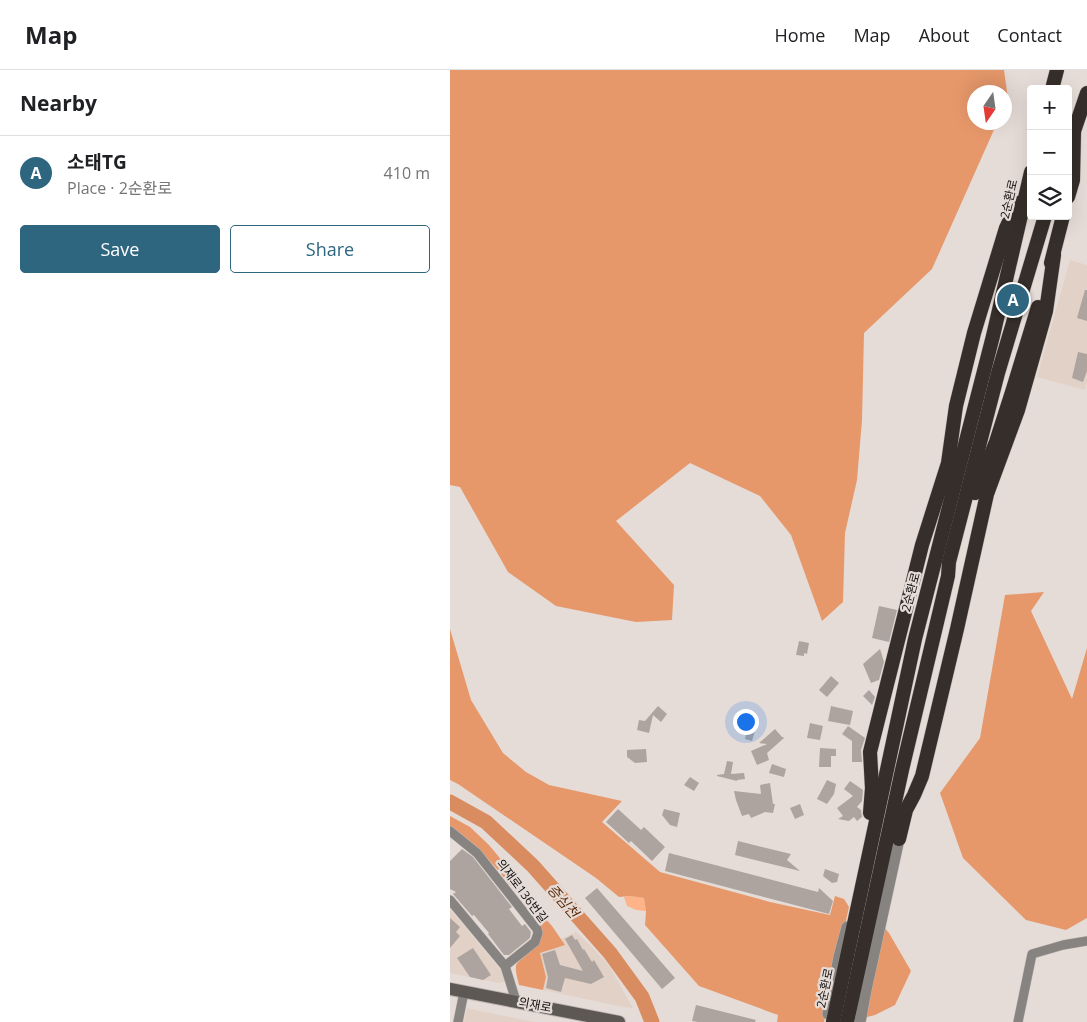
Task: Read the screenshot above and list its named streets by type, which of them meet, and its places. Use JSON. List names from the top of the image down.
{
  "streets": {
    "highway": ["2순환로"],
    "main road": ["의재로"],
    "street": ["의재로136번길"]
  },
  "water": ["증심천"],
  "north": "bottom",
  "page": {
    "header": "Map",
    "nav": [
      "Home",
      "Map",
      "About",
      "Contact"
    ],
    "heading": "Nearby",
    "map_buttons": ["+", "−"],
    "list": [
      {
        "mark": "A",
        "name": "소태TG",
        "note": "Place · 2순환로",
        "value": "410 m"
      }
    ],
    "buttons": ["Save", "Share"],
    "pins": "A"
  }
}
